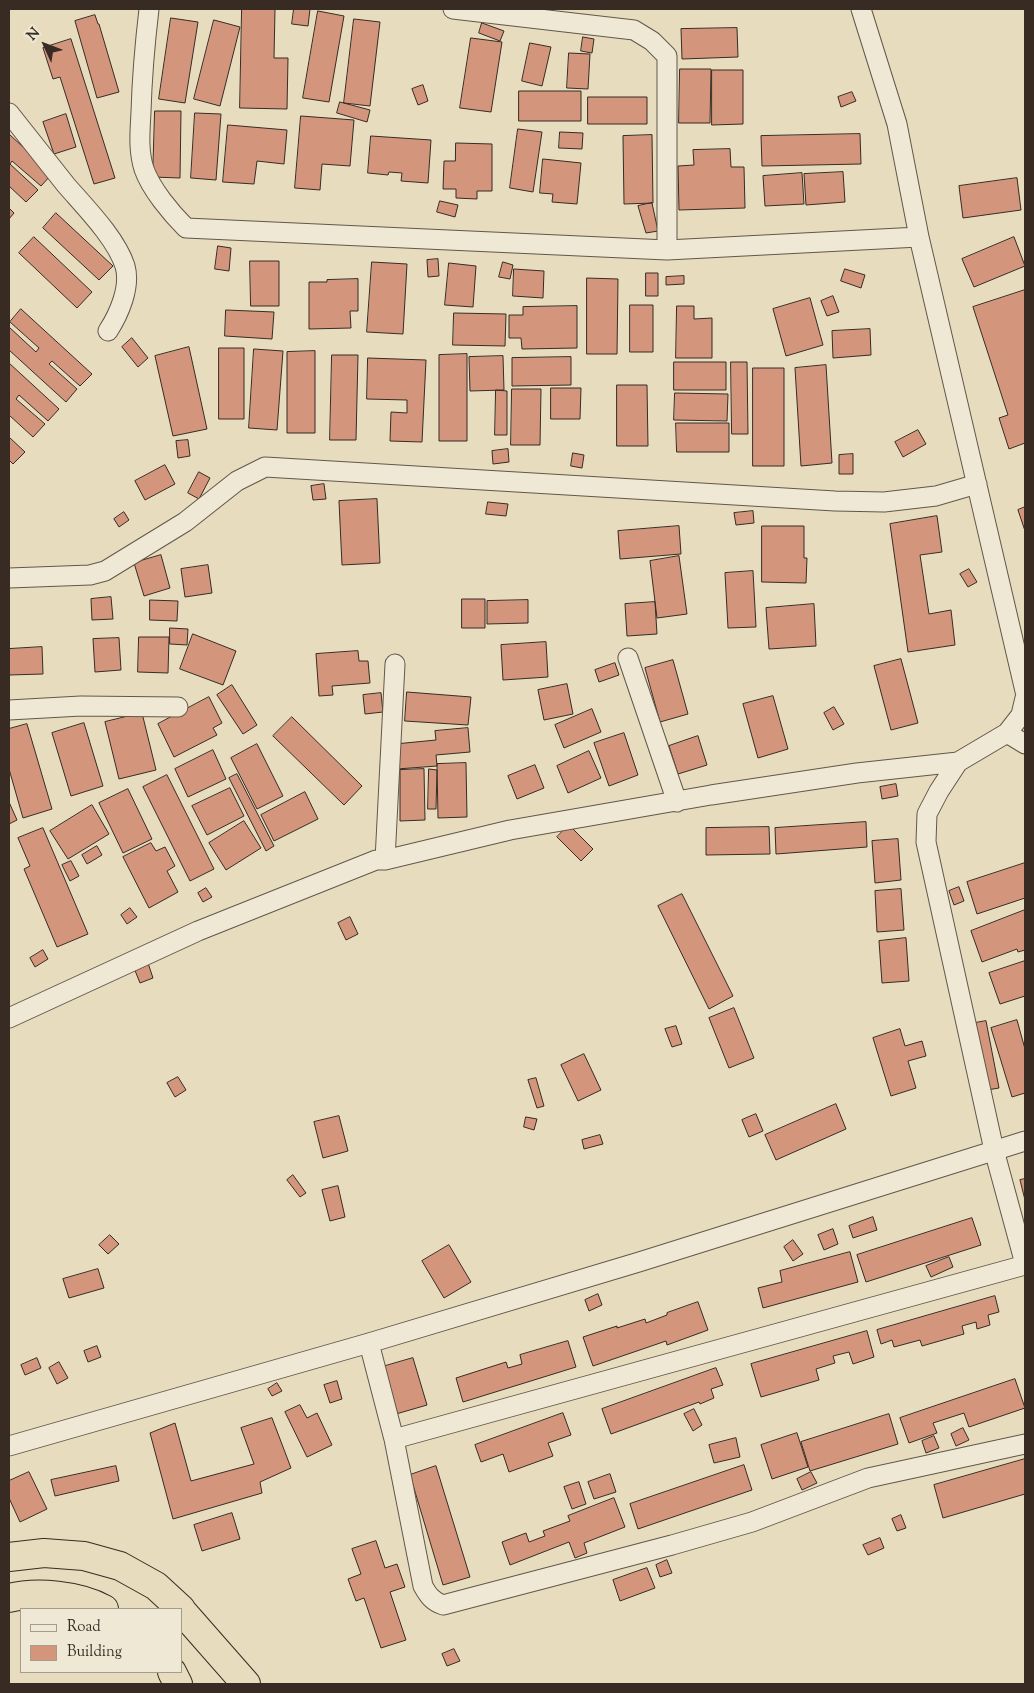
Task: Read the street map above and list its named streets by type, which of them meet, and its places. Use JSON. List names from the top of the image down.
{
  "legend": ["Road", "Building"],
  "north": "top left"
}
